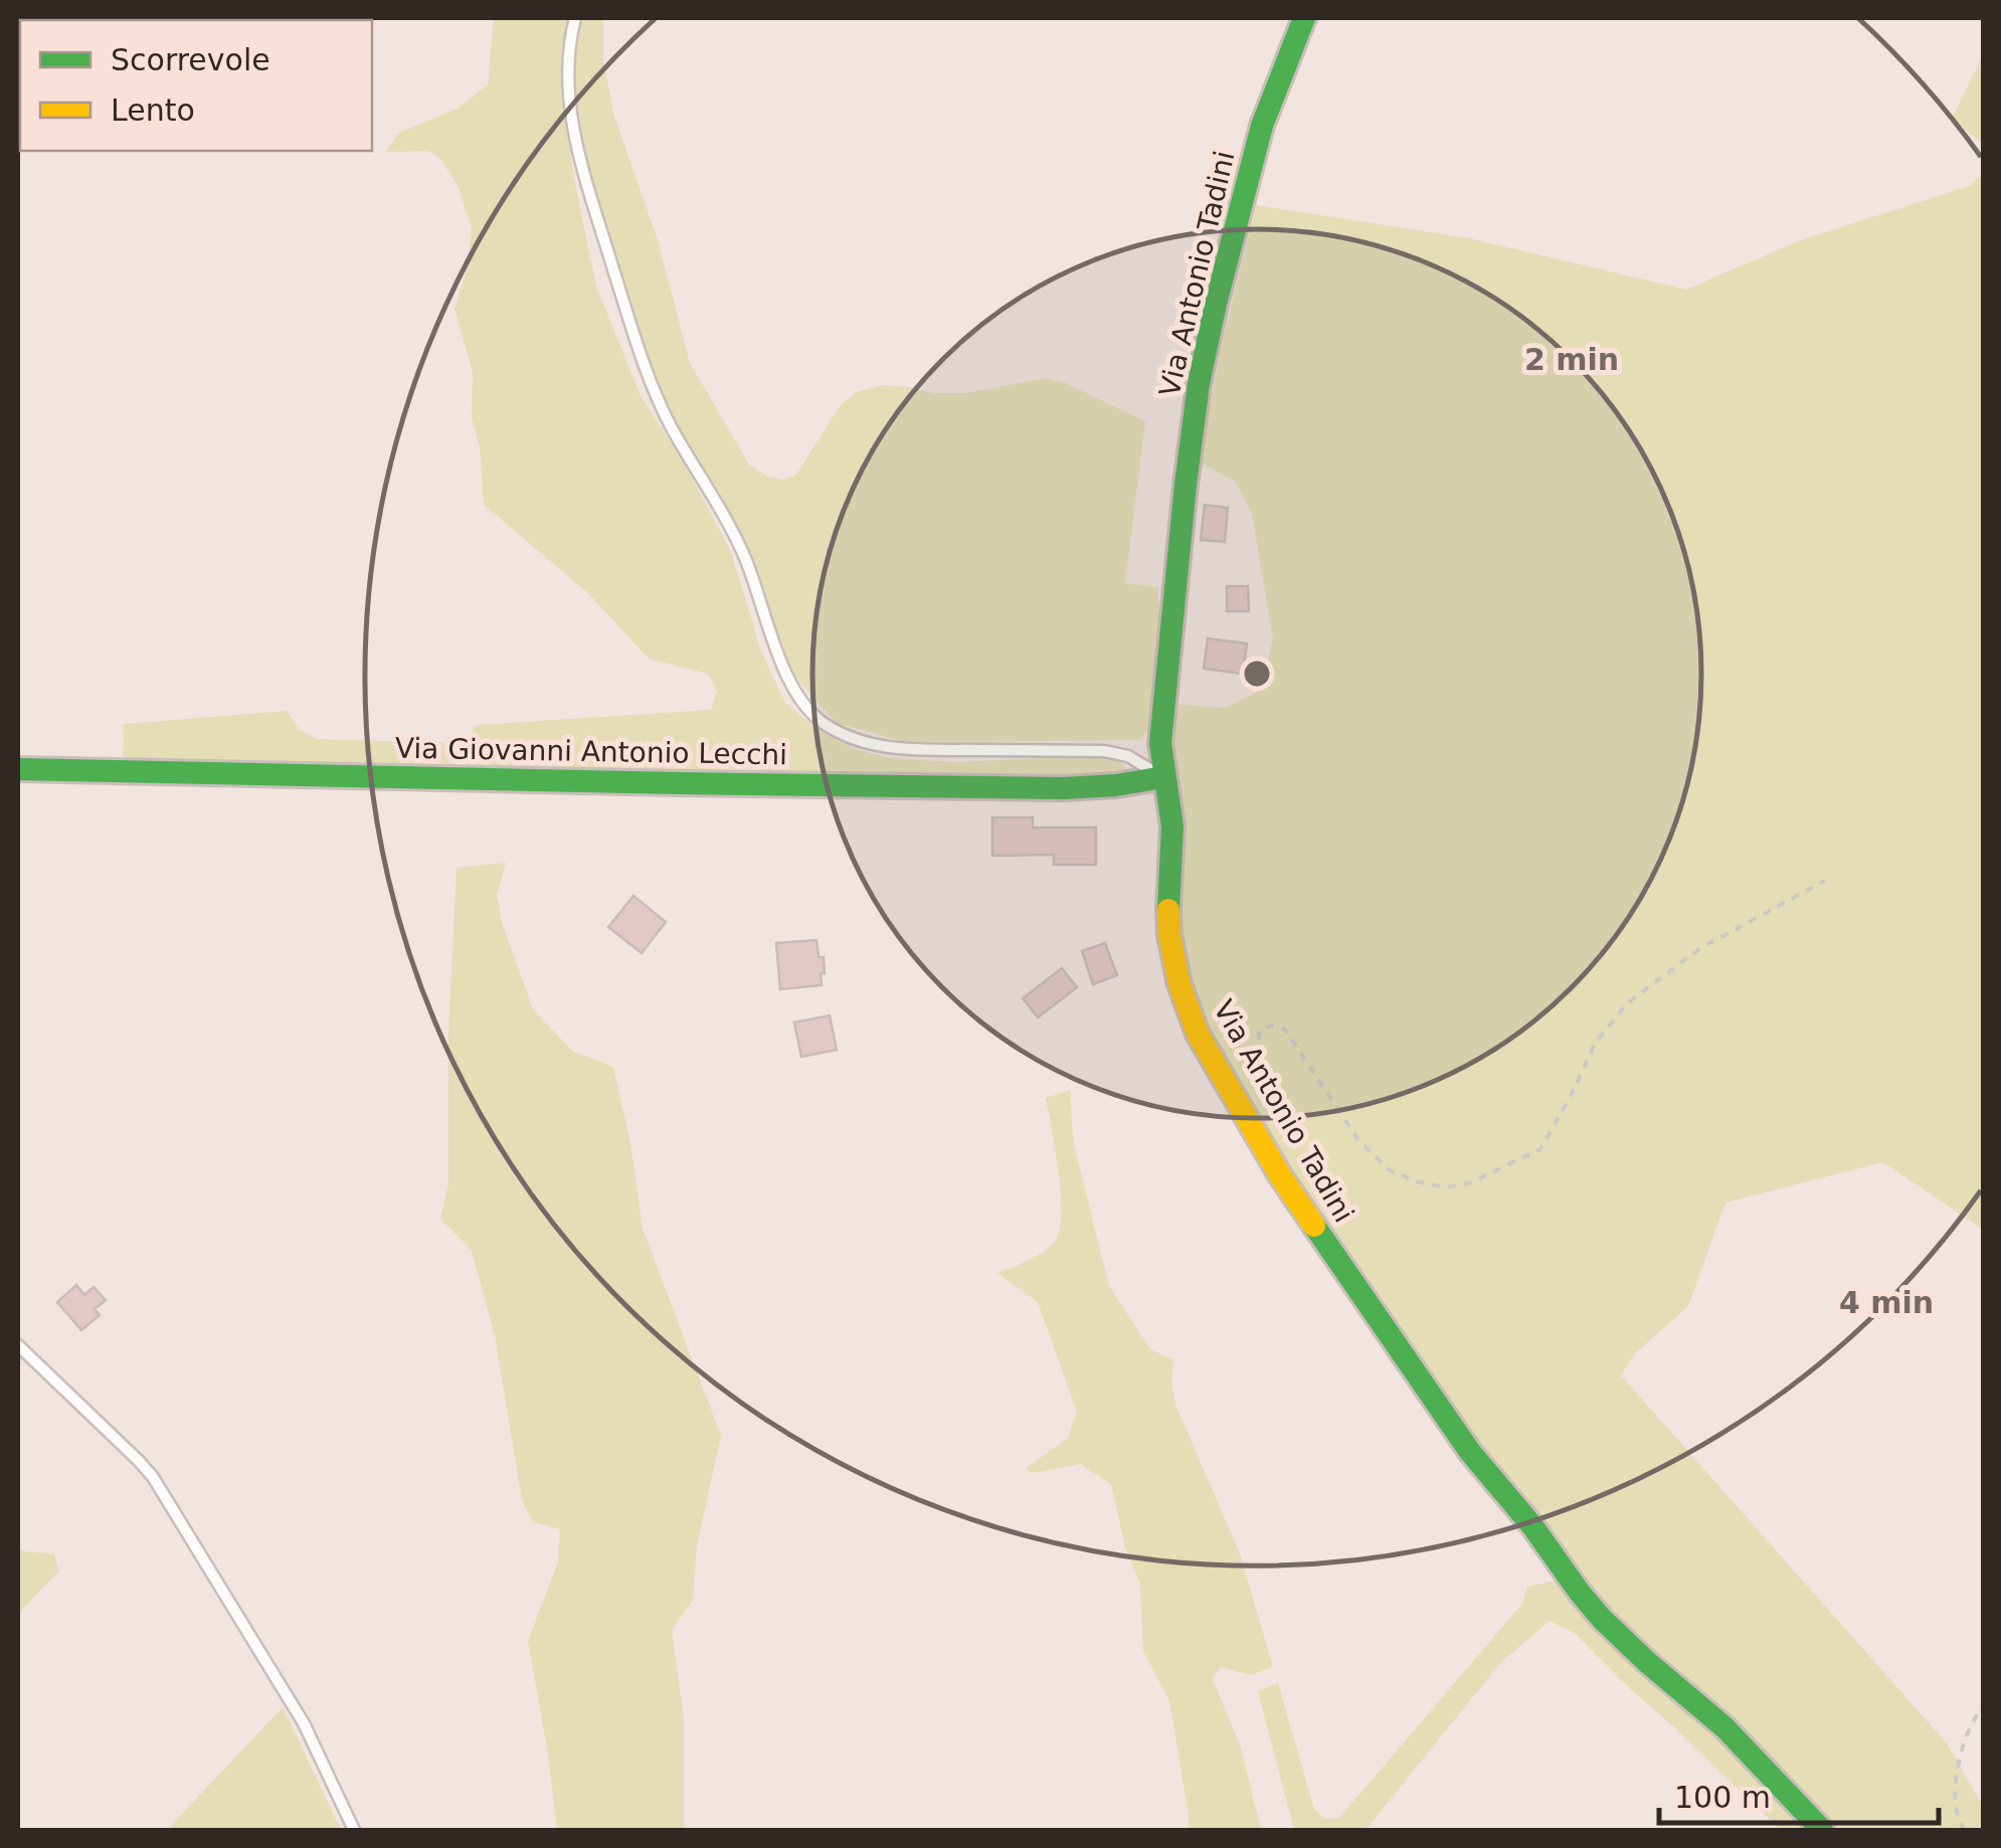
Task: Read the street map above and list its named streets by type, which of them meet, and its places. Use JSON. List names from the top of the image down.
{
  "streets": {
    "street": ["Via Antonio Tadini", "Via Giovanni Antonio Lecchi"]
  },
  "crossings": [
    ["Via Antonio Tadini", "Via Giovanni Antonio Lecchi"]
  ],
  "legend": ["Scorrevole", "Lento"],
  "scale_bar": "100 m",
  "rings": ["2 min", "4 min"]
}
